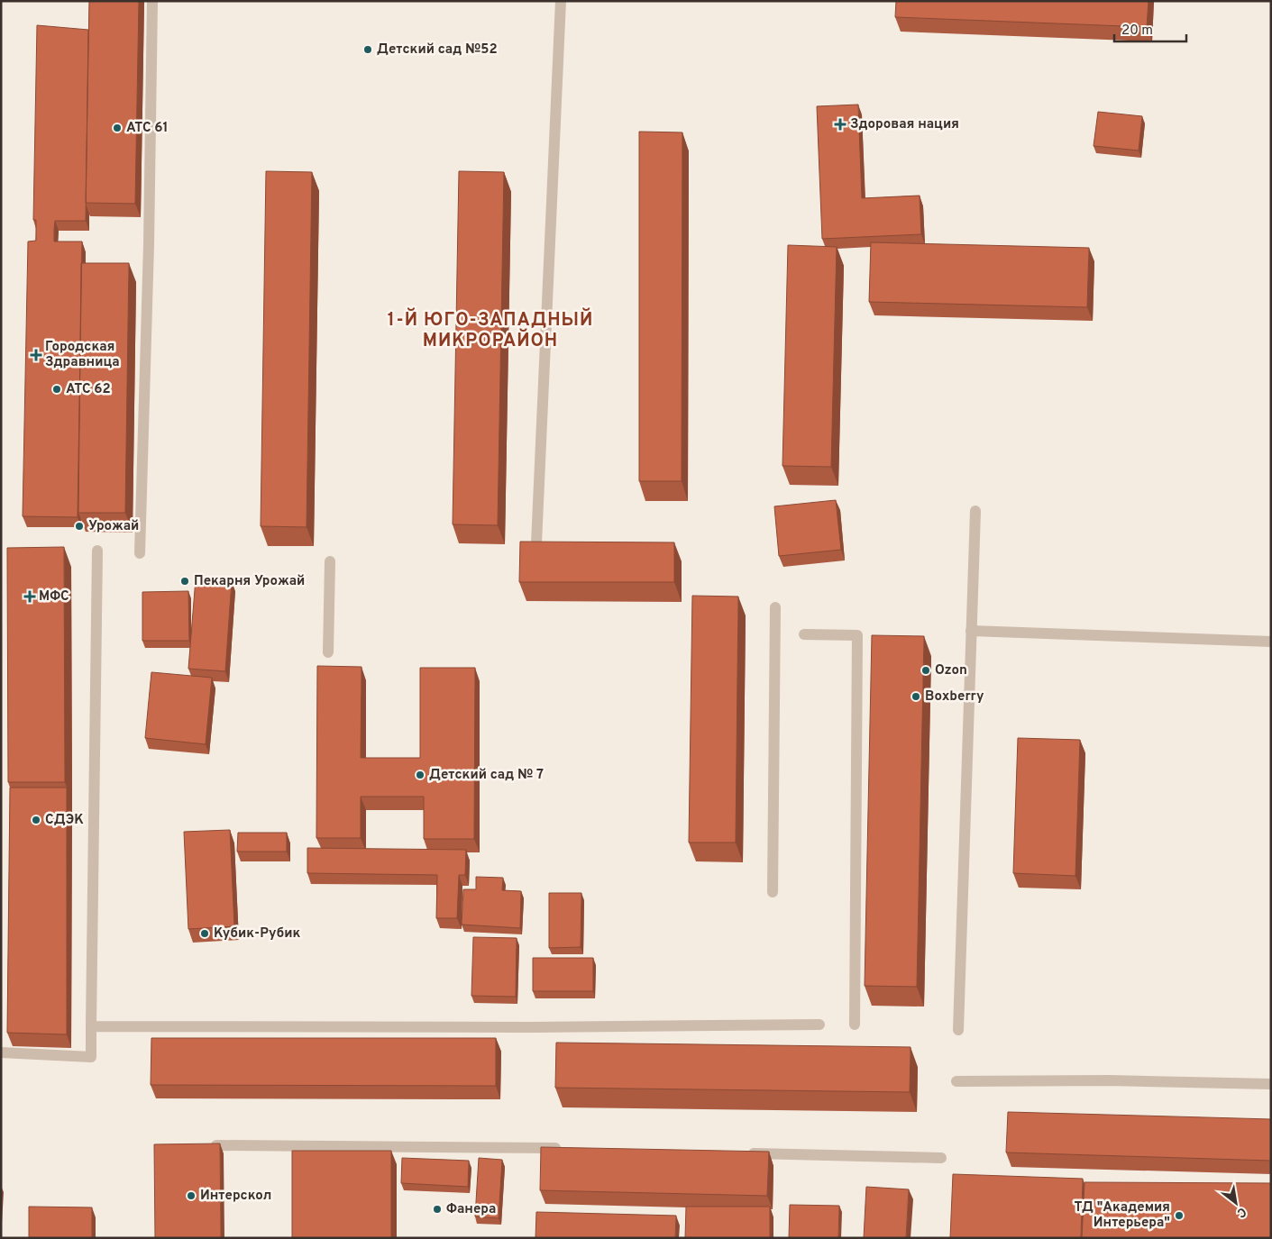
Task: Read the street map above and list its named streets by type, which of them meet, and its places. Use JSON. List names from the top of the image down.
{
  "districts": ["1-Й ЮГО-ЗАПАДНЫЙ МИКРОРАЙОН"],
  "places": {
    "other": [
      "Детский сад №52",
      "АТС 61",
      "АТС 62",
      "Урожай",
      "Пекарня Урожай",
      "Ozon",
      "Boxberry",
      "Детский сад № 7",
      "СДЭК",
      "Кубик-Рубик",
      "Интерскол",
      "Фанера",
      "ТД \"Академия Интерьера\""
    ],
    "health": ["Здоровая нация", "Городская Здравница", "МФС"]
  },
  "scale_bar": "20 m",
  "north": "bottom right"
}
